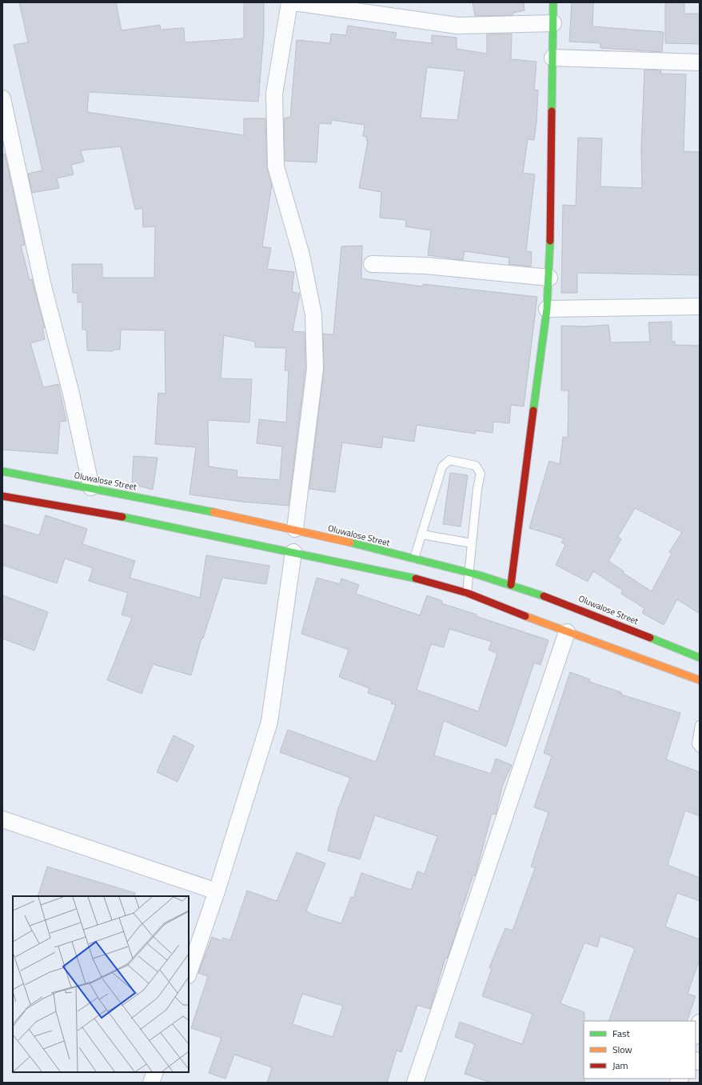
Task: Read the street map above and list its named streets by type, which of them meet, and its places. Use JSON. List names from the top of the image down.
{
  "streets": {
    "street": ["Oluwalose Street"]
  },
  "legend": ["Fast", "Slow", "Jam"]
}
